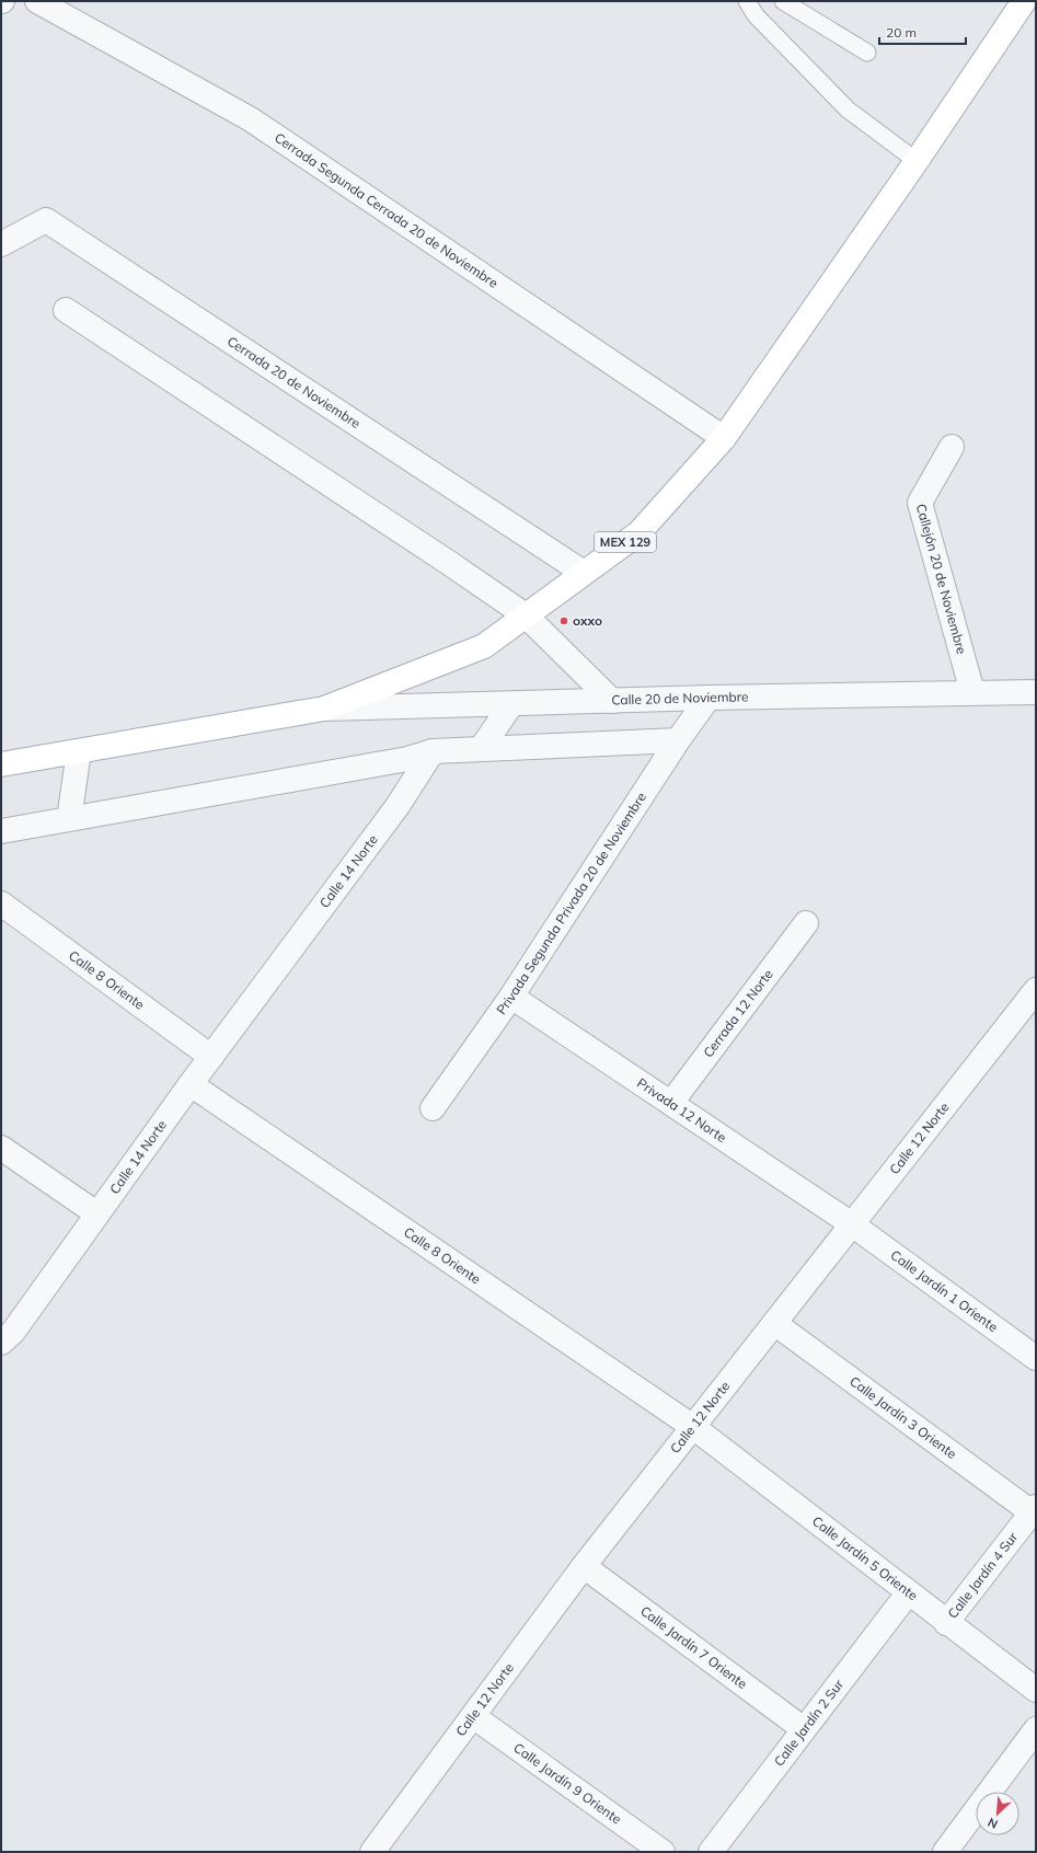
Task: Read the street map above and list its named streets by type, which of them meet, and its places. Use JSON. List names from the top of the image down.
{
  "streets": {
    "main road": ["MEX 129"],
    "street": [
      "Cerrada Segunda Cerrada 20 de Noviembre",
      "Cerrada 20 de Noviembre",
      "Callejón 20 de Noviembre",
      "Calle 20 de Noviembre",
      "Calle 14 Norte",
      "Privada Segunda Privada 20 de Noviembre",
      "Calle 8 Oriente",
      "Cerrada 12 Norte",
      "Privada 12 Norte",
      "Calle 12 Norte",
      "Calle Jardín 1 Oriente",
      "Calle Jardín 3 Oriente",
      "Calle Jardín 5 Oriente",
      "Calle Jardín 4 Sur",
      "Calle Jardín 7 Oriente",
      "Calle Jardín 2 Sur",
      "Calle Jardín 9 Oriente"
    ]
  },
  "crossings": [
    ["Cerrada Segunda Cerrada 20 de Noviembre", "MEX 129"],
    ["Cerrada 20 de Noviembre", "MEX 129"],
    ["MEX 129", "Calle 20 de Noviembre"],
    ["Callejón 20 de Noviembre", "Calle 20 de Noviembre"],
    ["Calle 20 de Noviembre", "Privada Segunda Privada 20 de Noviembre"],
    ["Calle 14 Norte", "Calle 8 Oriente"],
    ["Privada Segunda Privada 20 de Noviembre", "Privada 12 Norte"],
    ["Calle 8 Oriente", "Calle 12 Norte"],
    ["Calle 8 Oriente", "Calle Jardín 5 Oriente"],
    ["Cerrada 12 Norte", "Privada 12 Norte"],
    ["Privada 12 Norte", "Calle 12 Norte"],
    ["Privada 12 Norte", "Calle Jardín 1 Oriente"],
    ["Calle 12 Norte", "Calle Jardín 1 Oriente"],
    ["Calle 12 Norte", "Calle Jardín 3 Oriente"],
    ["Calle 12 Norte", "Calle Jardín 5 Oriente"],
    ["Calle 12 Norte", "Calle Jardín 7 Oriente"],
    ["Calle 12 Norte", "Calle Jardín 9 Oriente"],
    ["Calle Jardín 3 Oriente", "Calle Jardín 4 Sur"],
    ["Calle Jardín 5 Oriente", "Calle Jardín 4 Sur"],
    ["Calle Jardín 5 Oriente", "Calle Jardín 2 Sur"],
    ["Calle Jardín 7 Oriente", "Calle Jardín 2 Sur"]
  ],
  "places": ["oxxo"],
  "scale_bar": "20 m",
  "north": "bottom left"
}
